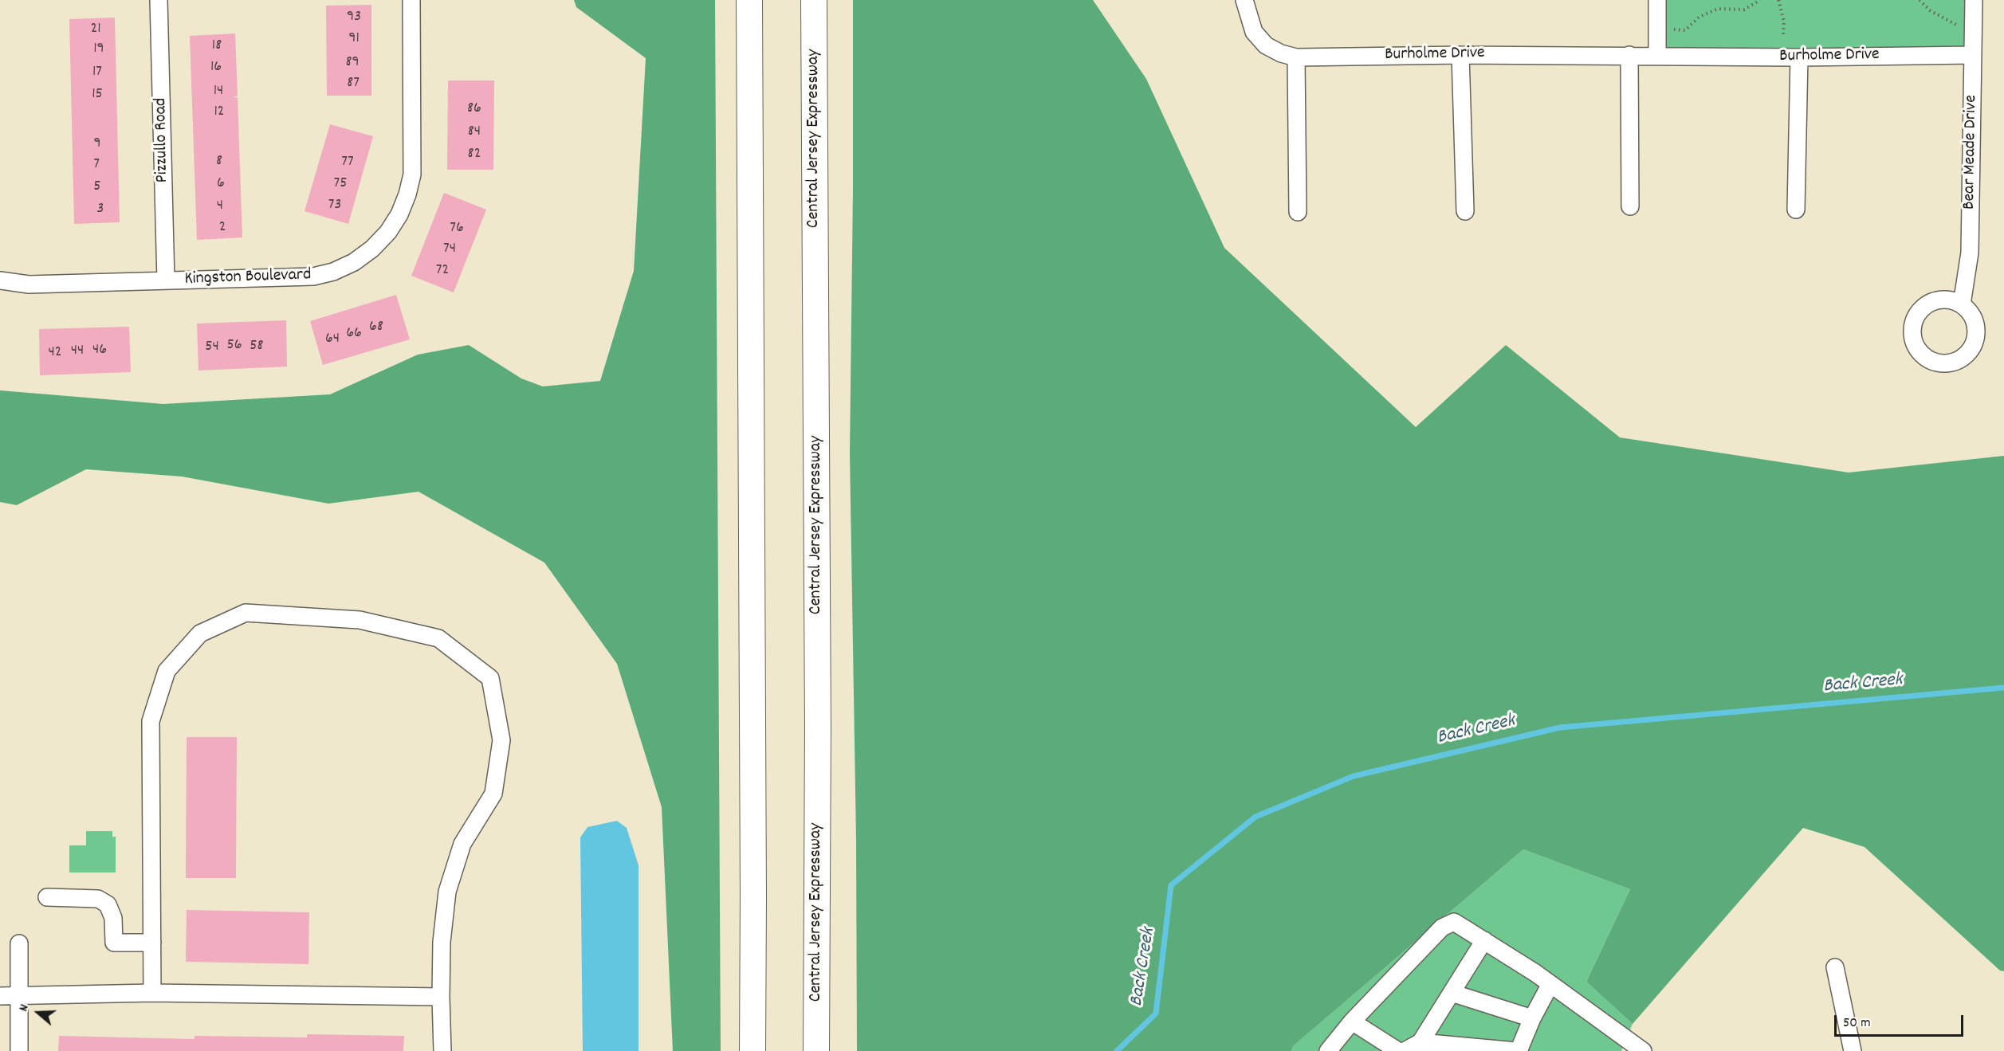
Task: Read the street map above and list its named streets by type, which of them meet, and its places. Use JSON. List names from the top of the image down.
{
  "streets": {
    "highway": ["Central Jersey Expressway"],
    "street": [
      "Burholme Drive",
      "Pizzullo Road",
      "Bear Meade Drive",
      "Kingston Boulevard"
    ]
  },
  "crossings": [
    ["Burholme Drive", "Bear Meade Drive"],
    ["Pizzullo Road", "Kingston Boulevard"]
  ],
  "water": ["Back Creek"],
  "house_numbers": [
    "93",
    "21",
    "91",
    "18",
    "19",
    "89",
    "16",
    "17",
    "87",
    "14",
    "15",
    "86",
    "12",
    "84",
    "9",
    "82",
    "8",
    "77",
    "7",
    "6",
    "75",
    "5",
    "73",
    "4",
    "3",
    "2",
    "76",
    "74",
    "72",
    "68",
    "66",
    "64",
    "56",
    "58",
    "54",
    "46",
    "44",
    "42"
  ],
  "scale_bar": "50 m",
  "north": "left"
}
